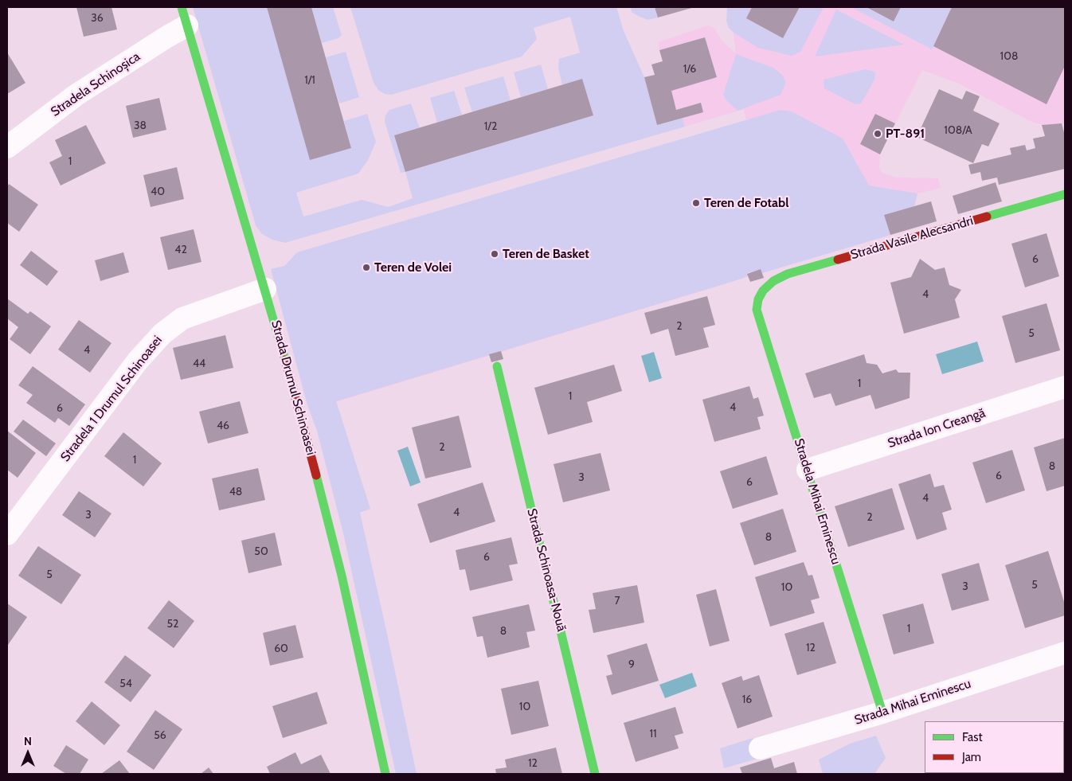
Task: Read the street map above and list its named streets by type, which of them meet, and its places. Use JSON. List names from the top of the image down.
{
  "streets": {
    "street": [
      "Stradela Schinoșica",
      "Strada Vasile Alecsandri",
      "Strada Drumul Schinoasei",
      "Stradela 1 Drumul Schinoasei",
      "Strada Ion Creangă",
      "Stradela Mihai Eminescu",
      "Strada Schinoasa-Nouă",
      "Strada Mihai Eminescu"
    ]
  },
  "crossings": [
    ["Stradela Schinoșica", "Strada Drumul Schinoasei"],
    ["Strada Vasile Alecsandri", "Stradela Mihai Eminescu"],
    ["Strada Drumul Schinoasei", "Stradela 1 Drumul Schinoasei"],
    ["Strada Ion Creangă", "Stradela Mihai Eminescu"],
    ["Stradela Mihai Eminescu", "Strada Mihai Eminescu"]
  ],
  "places": [
    "PT-891",
    "Teren de Fotabl",
    "Teren de Basket",
    "Teren de Volei"
  ],
  "house_numbers": [
    "36",
    "108",
    "1/6",
    "1/1",
    "38",
    "1/2",
    "108/A",
    "1",
    "40",
    "42",
    "6",
    "4",
    "2",
    "5",
    "4",
    "44",
    "1",
    "1",
    "4",
    "6",
    "46",
    "2",
    "1",
    "8",
    "6",
    "3",
    "6",
    "48",
    "4",
    "4",
    "3",
    "2",
    "8",
    "50",
    "6",
    "5",
    "5",
    "3",
    "10",
    "7",
    "52",
    "1",
    "8",
    "12",
    "60",
    "9",
    "54",
    "16",
    "10",
    "11",
    "56",
    "12"
  ],
  "legend": ["Fast", "Jam"],
  "north": "top"
}
